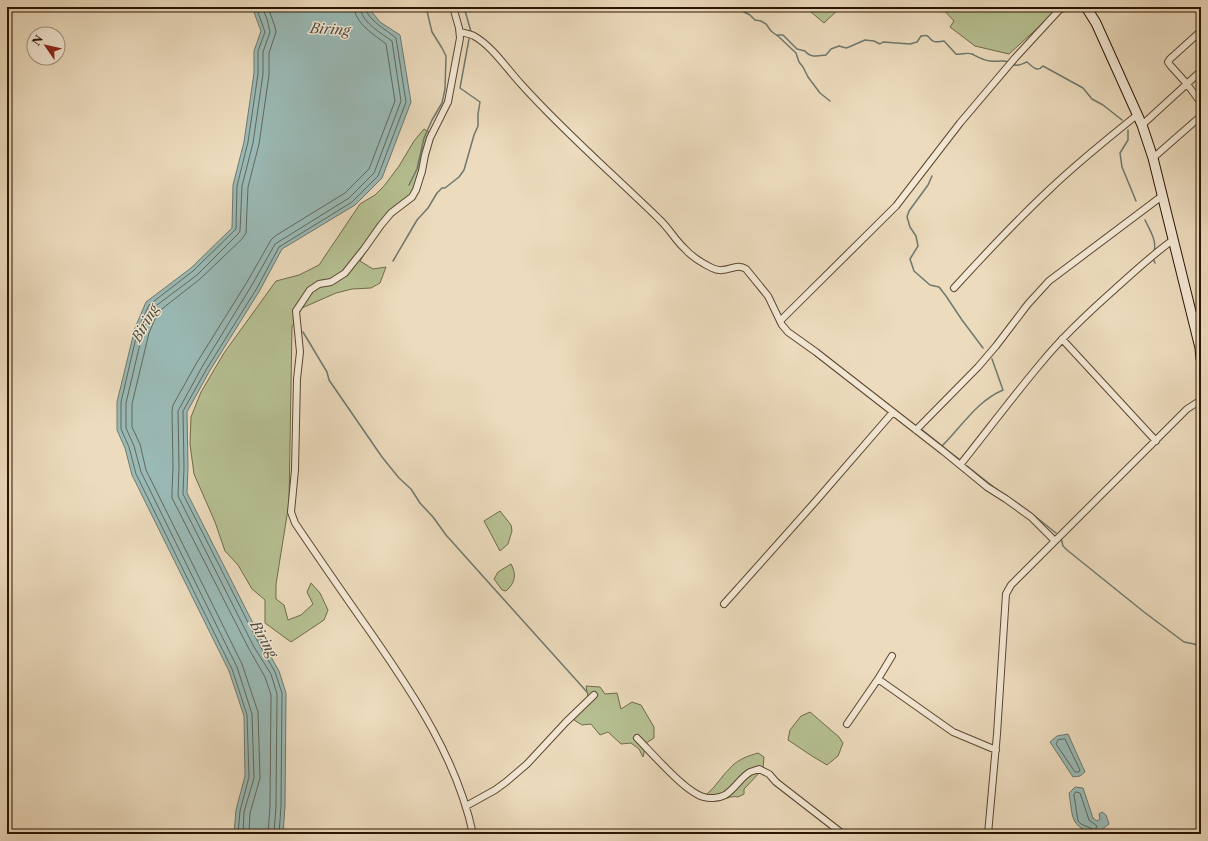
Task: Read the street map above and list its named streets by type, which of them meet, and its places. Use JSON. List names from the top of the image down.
{
  "water": ["Biring"],
  "north": "top left"
}
